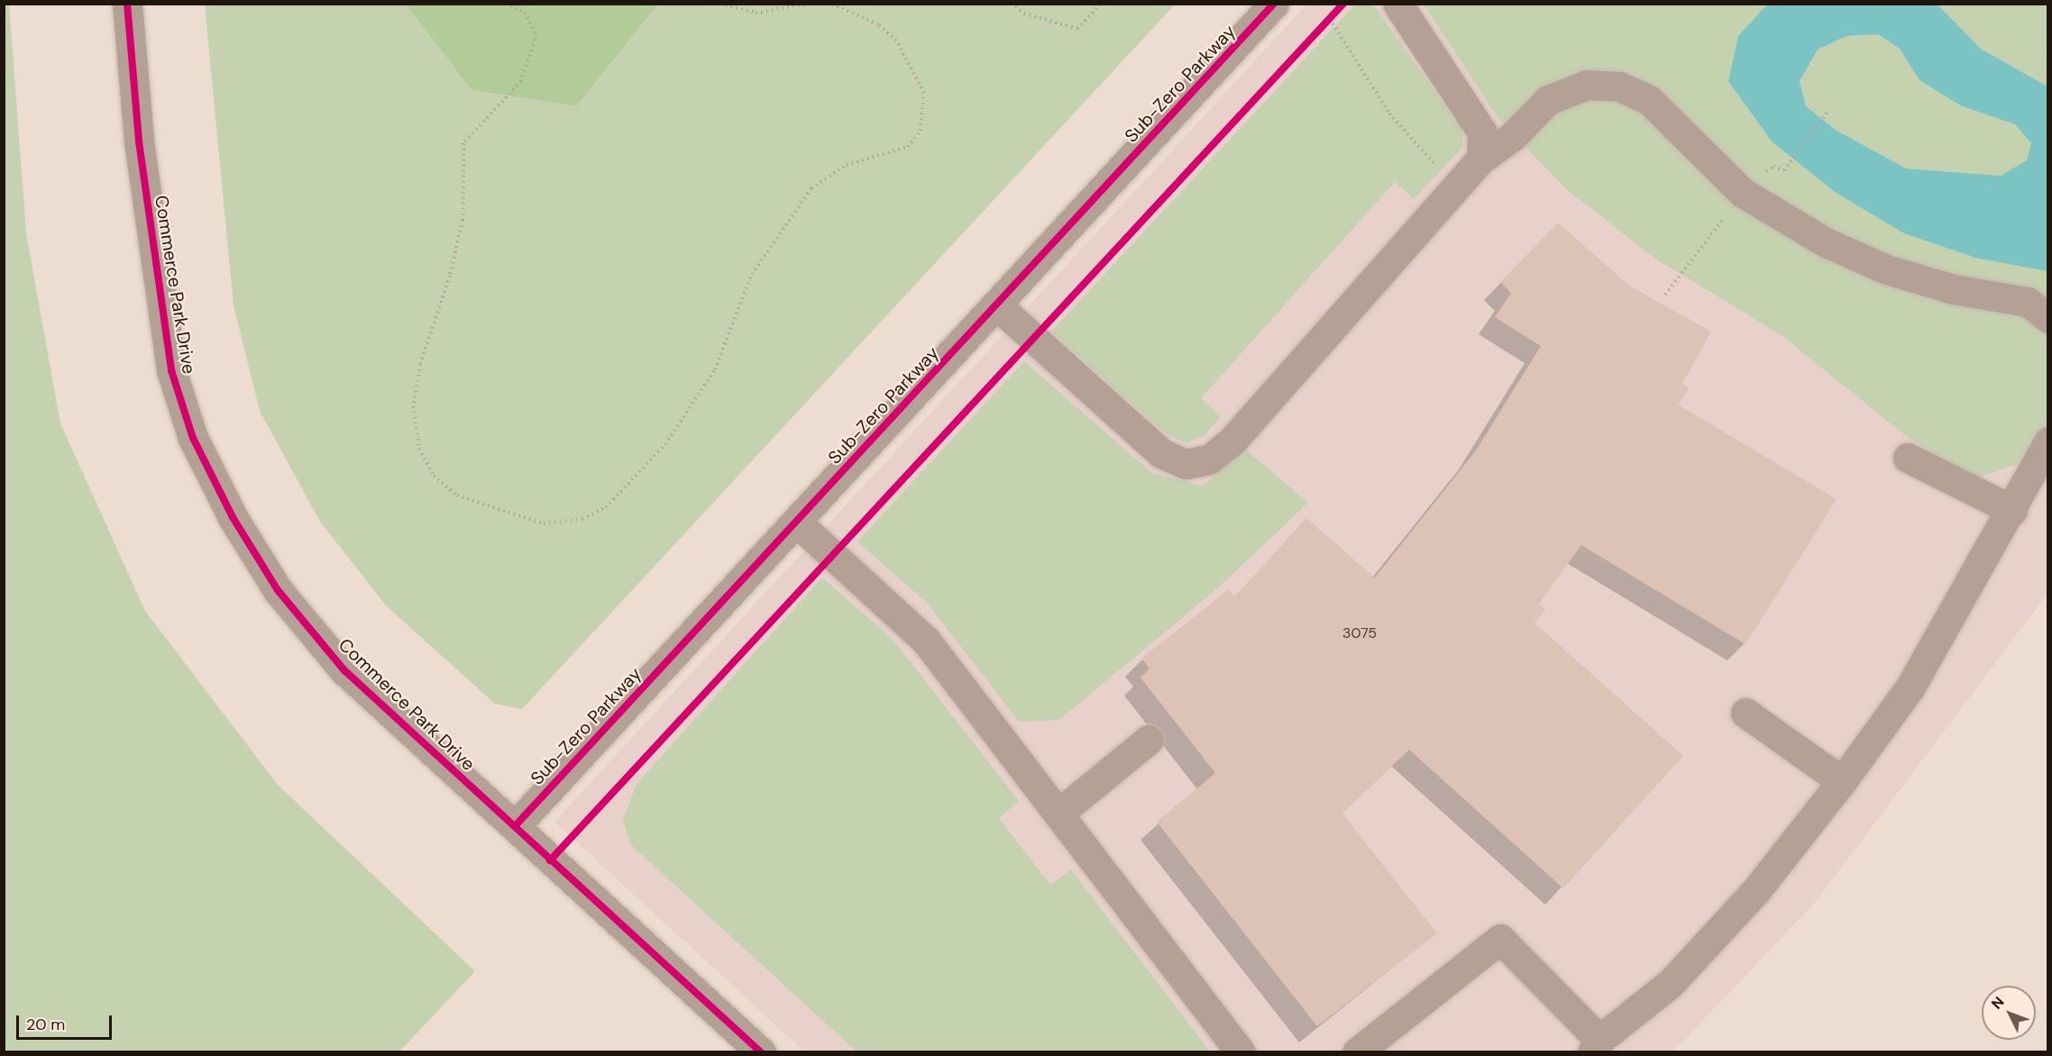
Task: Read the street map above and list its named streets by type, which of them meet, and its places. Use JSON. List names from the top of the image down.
{
  "streets": {
    "street": ["Sub-Zero Parkway", "Commerce Park Drive"]
  },
  "crossings": [
    ["Sub-Zero Parkway", "Commerce Park Drive"]
  ],
  "house_numbers": ["3075"],
  "scale_bar": "20 m",
  "north": "top left"
}
